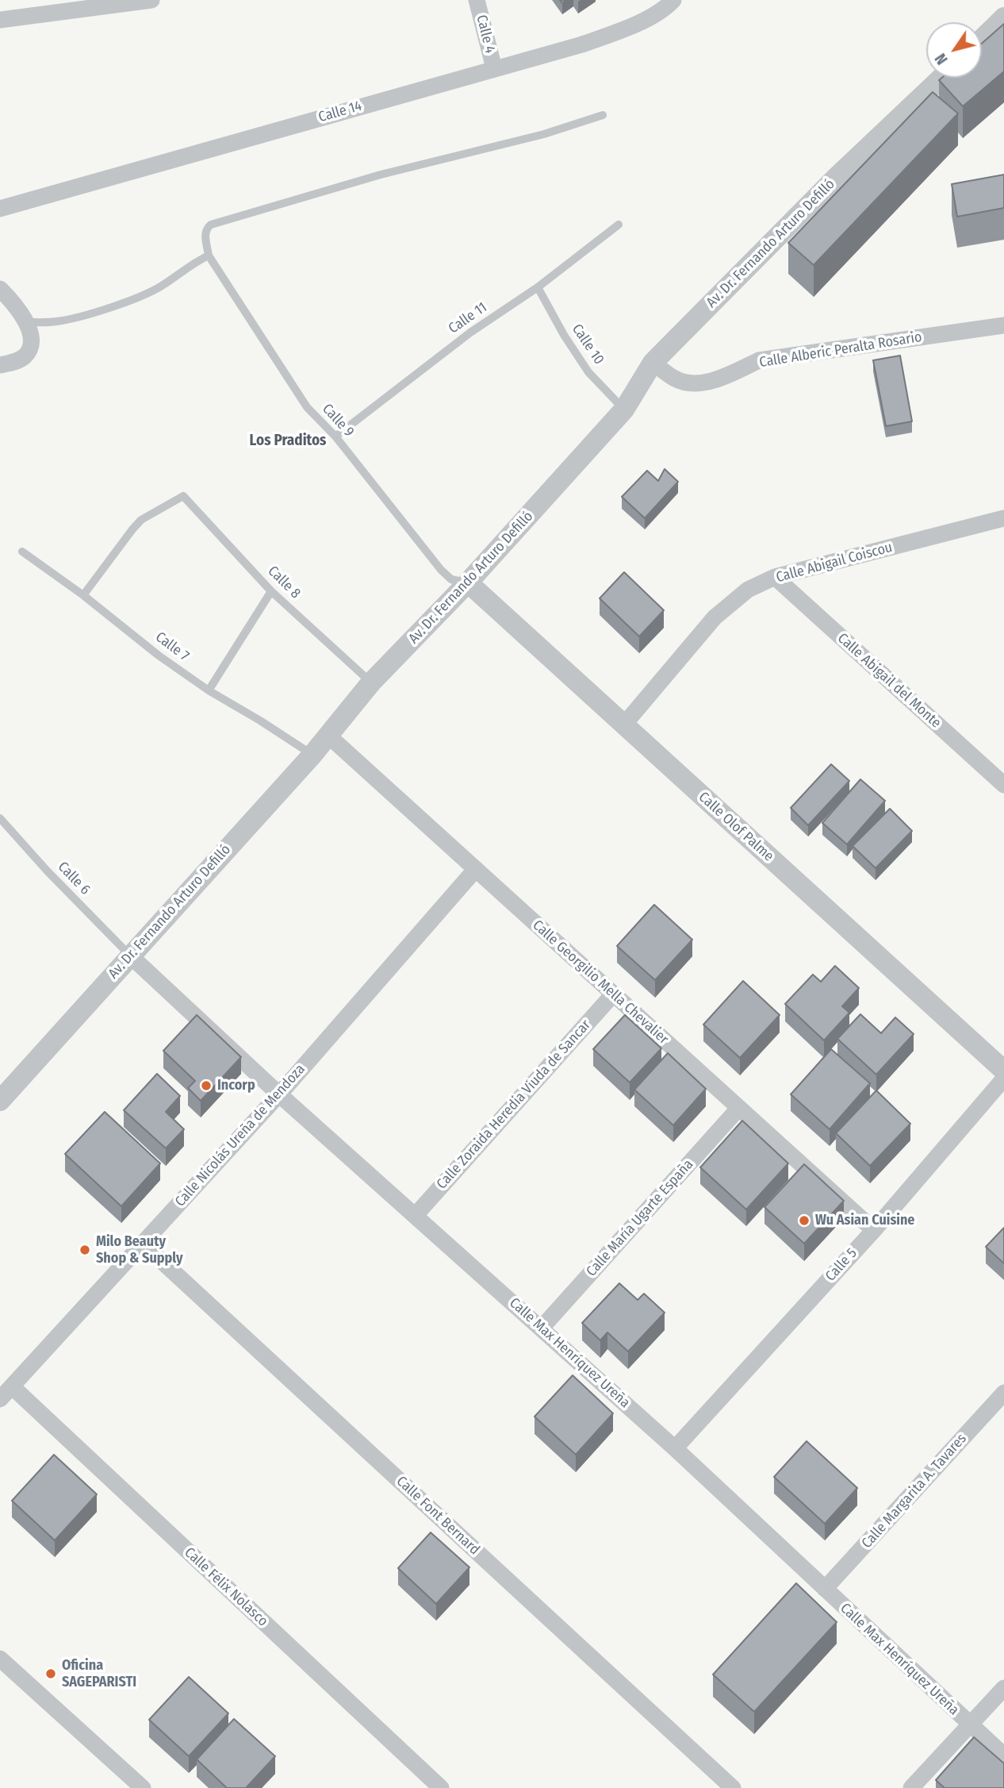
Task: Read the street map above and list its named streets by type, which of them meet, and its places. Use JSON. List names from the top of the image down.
{
  "streets": {
    "street": [
      "Calle 4",
      "Calle 14",
      "Av. Dr. Fernando Arturo Defilló",
      "Calle Alberic Peralta Rosario",
      "Calle Abigail Coiscou",
      "Calle Abigail del Monte",
      "Calle Olof Palme",
      "Calle Georgilio Mella Chevalier",
      "Calle Zoraida Heredia Viuda de Sancar",
      "Calle Nicolás Ureña de Mendoza",
      "Calle María Ugarte España",
      "Calle 5",
      "Calle Max Henríquez Ureña",
      "Calle Margarita A. Tavares",
      "Calle Font Bernard",
      "Calle Félix Nolasco"
    ],
    "lane": [
      "Calle 11",
      "Calle 10",
      "Calle 9",
      "Calle 8",
      "Calle 7",
      "Calle 6"
    ]
  },
  "crossings": [
    ["Calle 4", "Calle 14"],
    ["Av. Dr. Fernando Arturo Defilló", "Calle 10"],
    ["Av. Dr. Fernando Arturo Defilló", "Calle Alberic Peralta Rosario"],
    ["Av. Dr. Fernando Arturo Defilló", "Calle 9"],
    ["Av. Dr. Fernando Arturo Defilló", "Calle 8"],
    ["Av. Dr. Fernando Arturo Defilló", "Calle 7"],
    ["Av. Dr. Fernando Arturo Defilló", "Calle Olof Palme"],
    ["Av. Dr. Fernando Arturo Defilló", "Calle 6"],
    ["Av. Dr. Fernando Arturo Defilló", "Calle Georgilio Mella Chevalier"],
    ["Av. Dr. Fernando Arturo Defilló", "Calle Max Henríquez Ureña"],
    ["Calle 11", "Calle 10"],
    ["Calle 11", "Calle 9"],
    ["Calle 9", "Calle Olof Palme"],
    ["Calle Abigail Coiscou", "Calle Abigail del Monte"],
    ["Calle Abigail Coiscou", "Calle Olof Palme"],
    ["Calle 8", "Calle 7"],
    ["Calle 6", "Calle Max Henríquez Ureña"],
    ["Calle Georgilio Mella Chevalier", "Calle Zoraida Heredia Viuda de Sancar"],
    ["Calle Georgilio Mella Chevalier", "Calle Nicolás Ureña de Mendoza"],
    ["Calle Georgilio Mella Chevalier", "Calle María Ugarte España"],
    ["Calle Georgilio Mella Chevalier", "Calle 5"],
    ["Calle Zoraida Heredia Viuda de Sancar", "Calle Max Henríquez Ureña"],
    ["Calle Nicolás Ureña de Mendoza", "Calle Max Henríquez Ureña"],
    ["Calle Nicolás Ureña de Mendoza", "Calle Font Bernard"],
    ["Calle Nicolás Ureña de Mendoza", "Calle Félix Nolasco"],
    ["Calle María Ugarte España", "Calle Max Henríquez Ureña"],
    ["Calle 5", "Calle Max Henríquez Ureña"],
    ["Calle Max Henríquez Ureña", "Calle Margarita A. Tavares"]
  ],
  "districts": ["Los Praditos"],
  "places": [
    "Incorp",
    "Wu Asian Cuisine",
    "Milo Beauty Shop & Supply",
    "Oficina SAGEPARISTI"
  ],
  "north": "bottom left"
}
